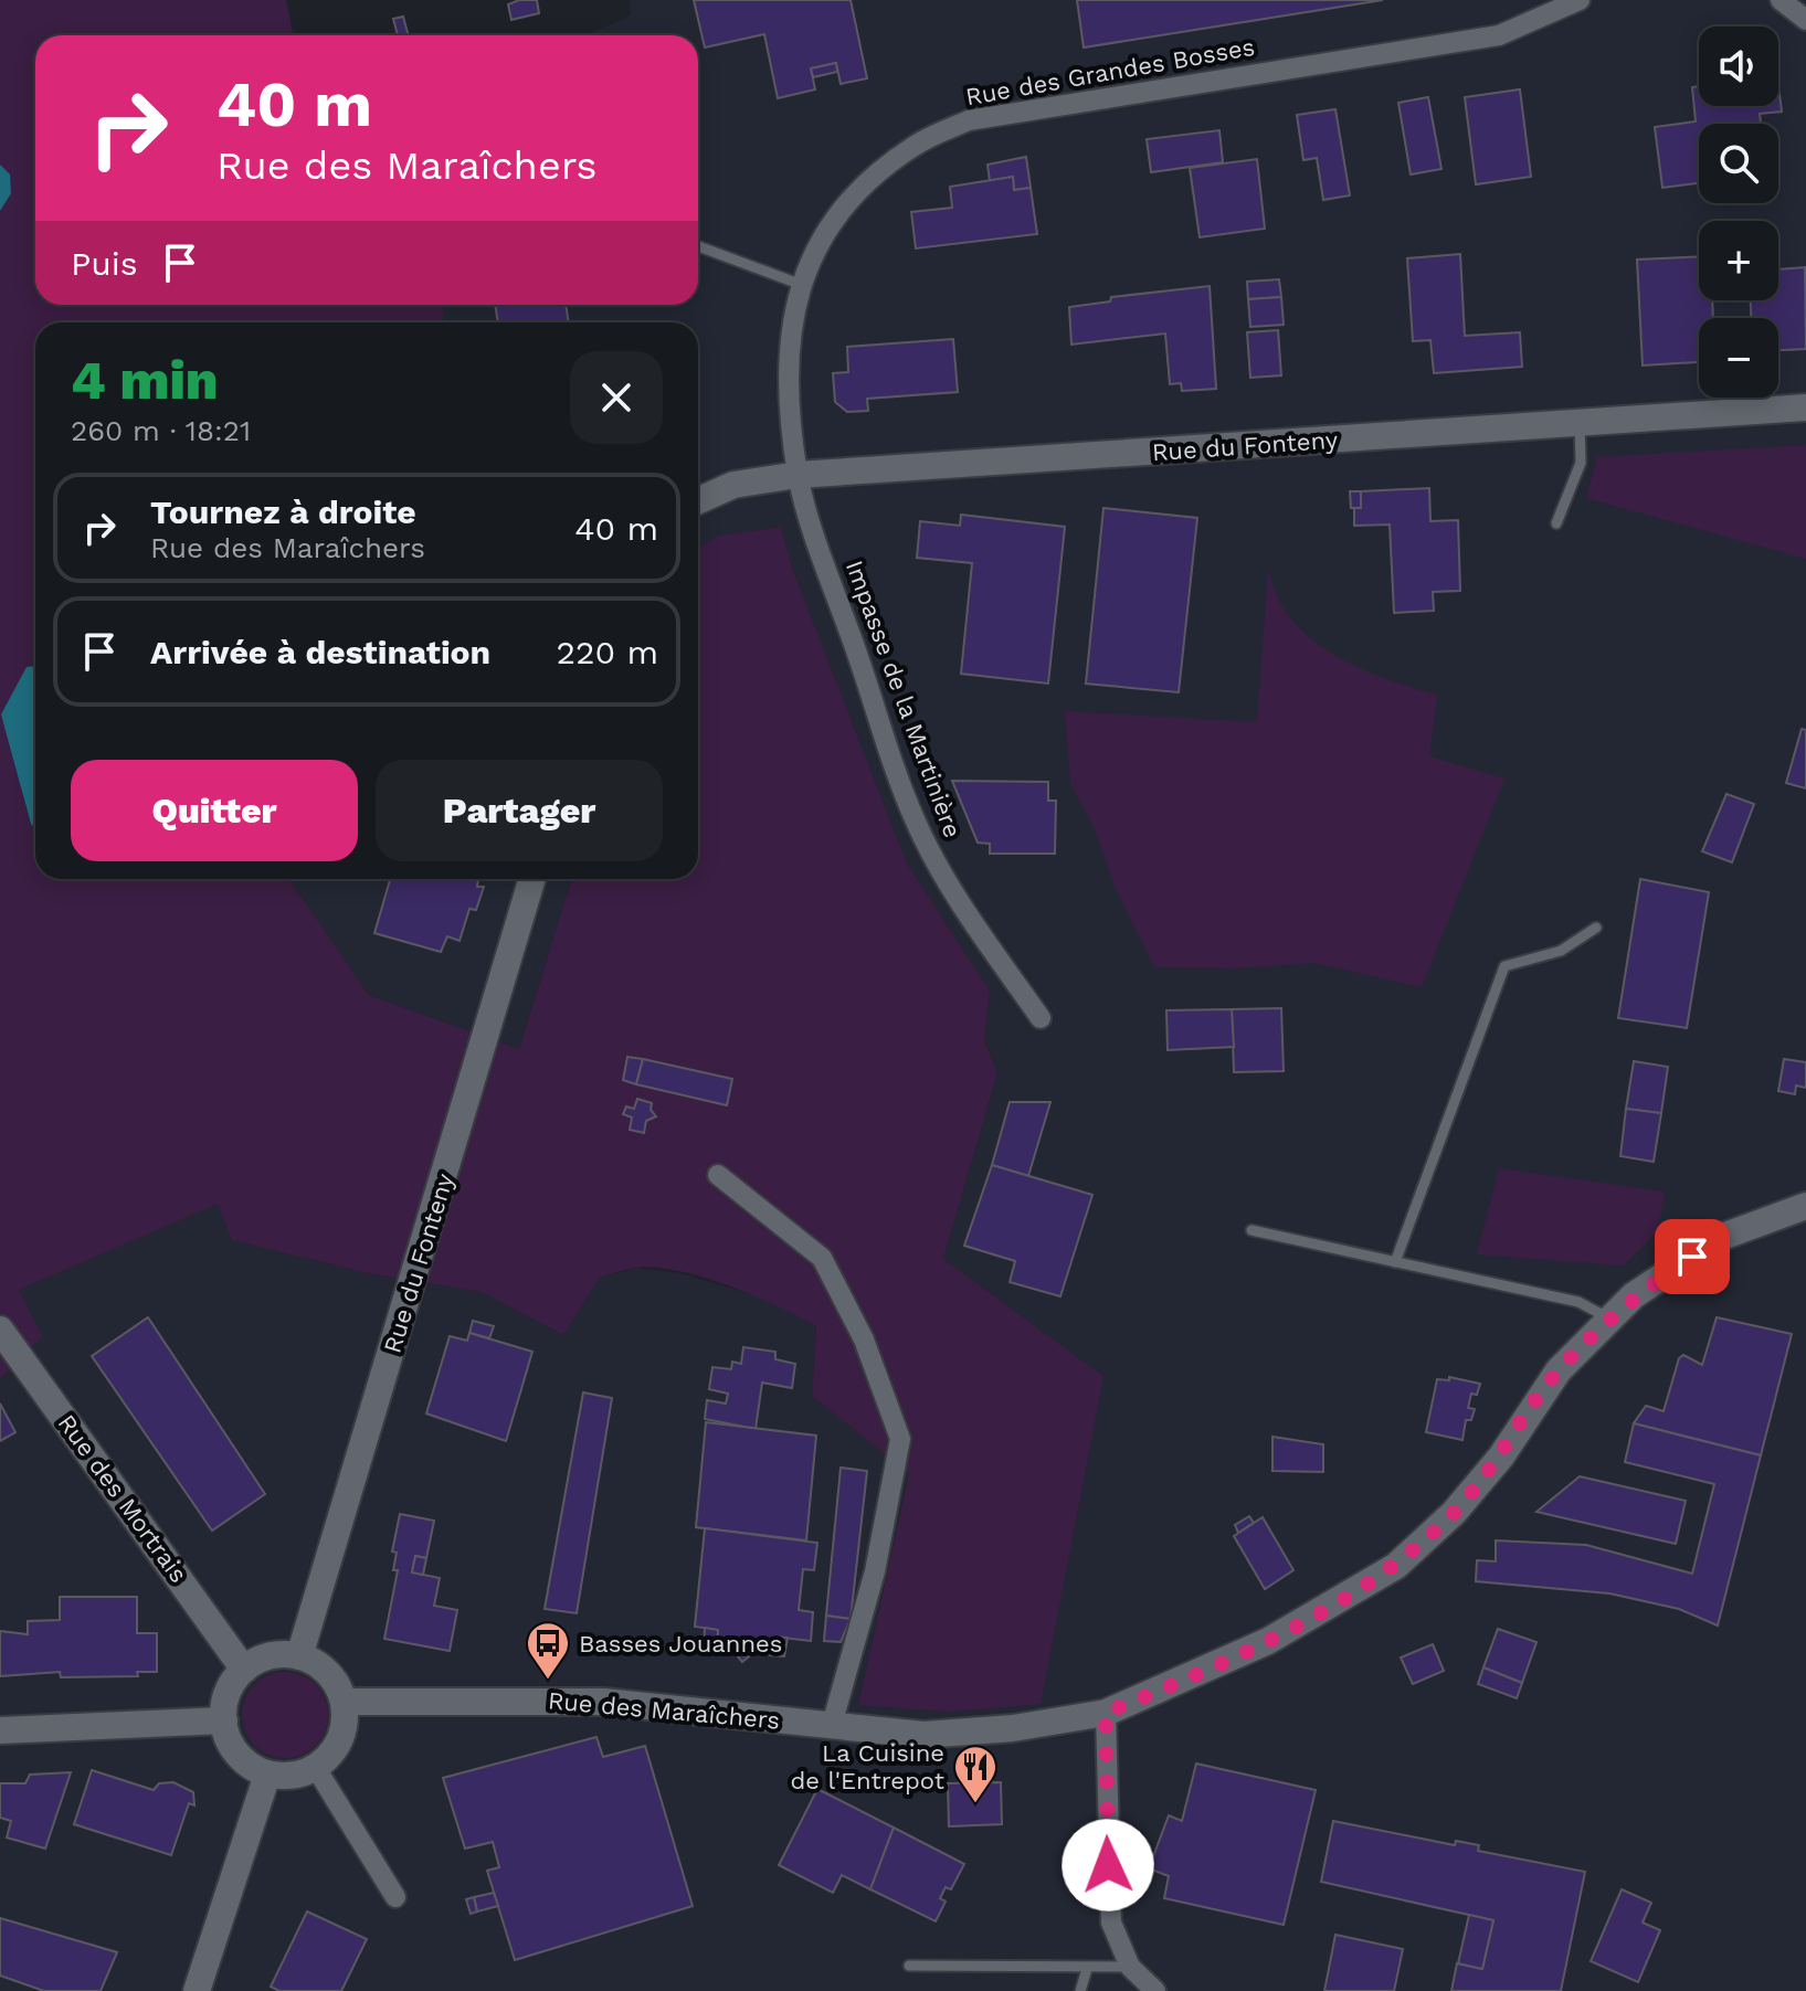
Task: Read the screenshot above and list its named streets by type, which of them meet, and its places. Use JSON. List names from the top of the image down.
{
  "streets": {
    "street": [
      "Rue des Grandes Bosses",
      "Rue du Fonteny",
      "Impasse de la Martinière",
      "Rue des Mortrais",
      "Rue des Maraîchers"
    ]
  },
  "crossings": [
    ["Rue des Grandes Bosses", "Rue du Fonteny"],
    ["Rue des Grandes Bosses", "Impasse de la Martinière"],
    ["Rue du Fonteny", "Impasse de la Martinière"],
    ["Rue du Fonteny", "Rue des Mortrais"],
    ["Rue du Fonteny", "Rue des Maraîchers"],
    ["Rue des Mortrais", "Rue des Maraîchers"]
  ],
  "places": {
    "bus stop": ["Basses Jouannes"],
    "restaurant": ["La Cuisine de l'Entrepot"]
  },
  "page": {
    "map_buttons": ["+", "−"],
    "turn": ["40 m", "Rue des Maraîchers"],
    "then": "Puis",
    "heading": ["4 min", "260 m · 18:21"],
    "list": [
      {
        "name": "Tournez à droite",
        "note": "Rue des Maraîchers",
        "value": "40 m"
      },
      {
        "name": "Arrivée à destination",
        "value": "220 m"
      }
    ],
    "buttons": ["Quitter", "Partager"]
  }
}
